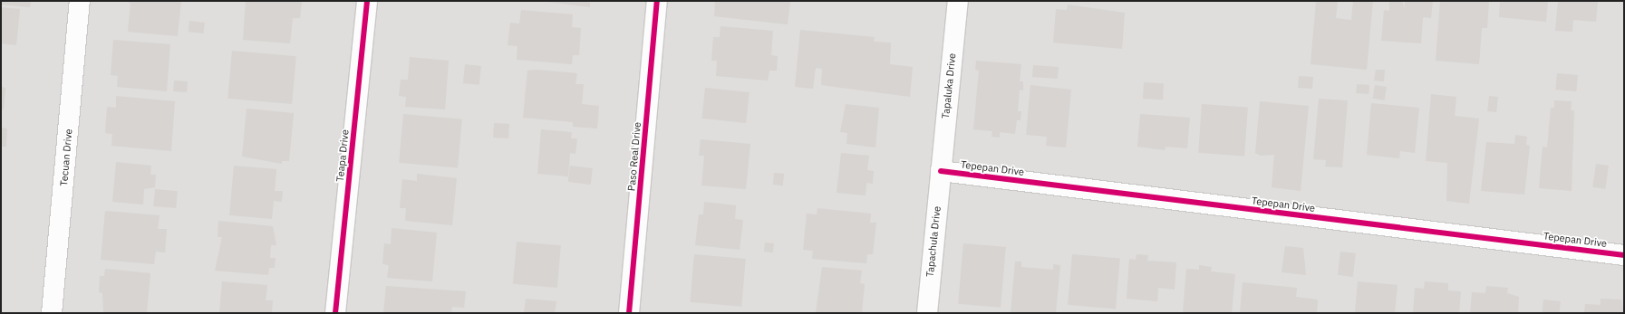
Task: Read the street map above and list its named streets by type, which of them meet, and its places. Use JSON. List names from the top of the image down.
{
  "streets": {
    "street": [
      "Tapaluka Drive",
      "Teapa Drive",
      "Paso Real Drive",
      "Tecuan Drive",
      "Tepepan Drive",
      "Tapachula Drive"
    ]
  },
  "crossings": [
    ["Tapaluka Drive", "Tepepan Drive"],
    ["Tapaluka Drive", "Tapachula Drive"],
    ["Tepepan Drive", "Tapachula Drive"]
  ]
}
